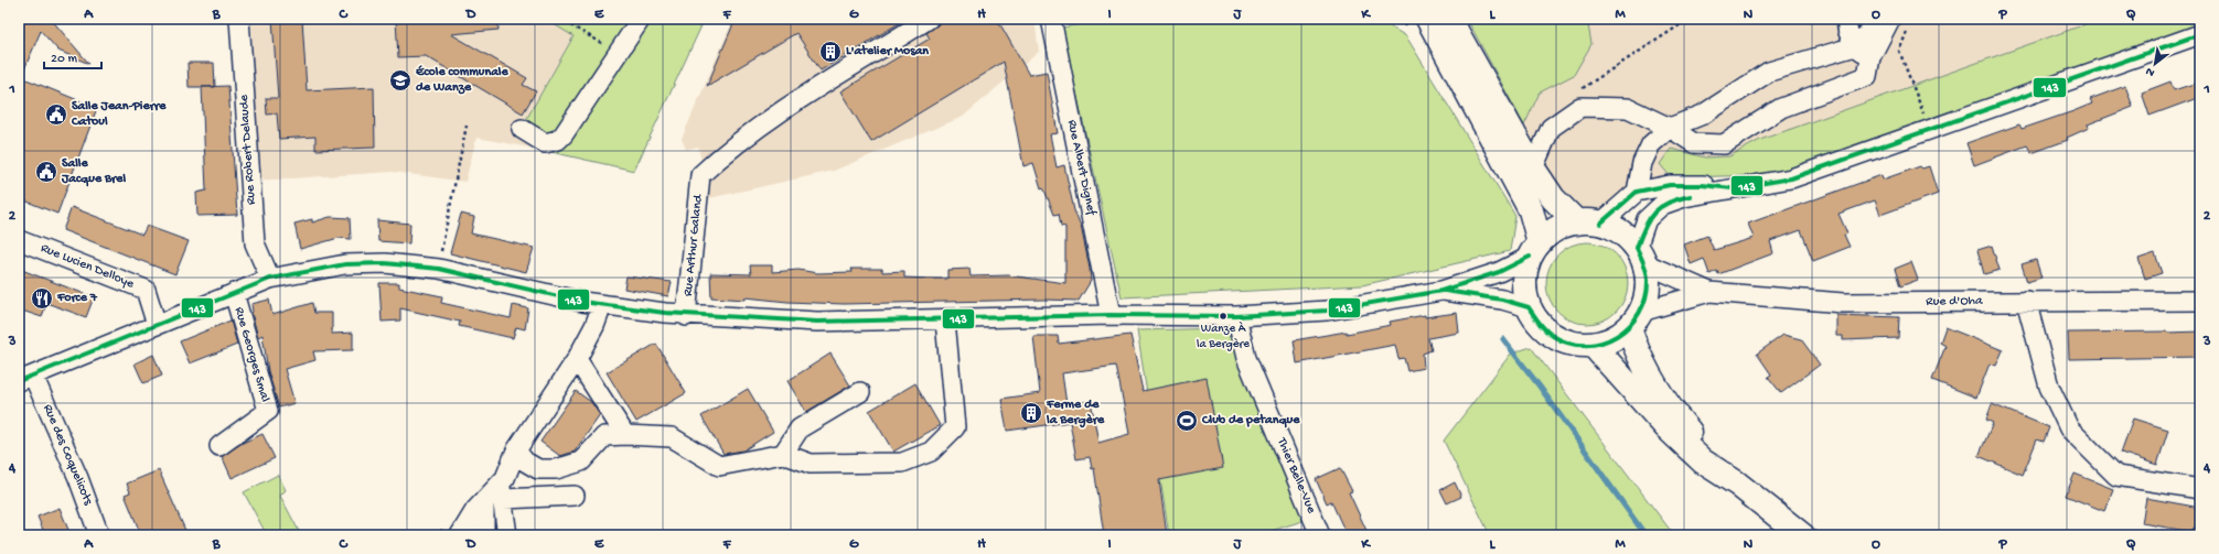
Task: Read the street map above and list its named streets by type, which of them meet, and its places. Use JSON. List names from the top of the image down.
{
  "streets": {
    "street": [
      "Rue Robert Delaude",
      "Rue Albert Dignef",
      "Rue Arthur Galand",
      "Rue Lucien Delloye",
      "Rue d'Oha",
      "Rue Georges Smal",
      "Rue des Coquelicots",
      "Thier Belle-Vue"
    ]
  },
  "crossings": [
    ["Rue Robert Delaude", "Rue Georges Smal"],
    ["Rue Albert Dignef", "Rue Arthur Galand"],
    ["Rue Arthur Galand", "Rue Georges Smal"],
    ["Rue Arthur Galand", "Thier Belle-Vue"],
    ["Rue Lucien Delloye", "Rue Georges Smal"],
    ["Rue Georges Smal", "Rue des Coquelicots"]
  ],
  "places": {
    "building": ["L'atelier Mosan", "Ferme de la Bergère"],
    "school or university": ["École communale de Wanze"],
    "public building": ["Salle Jean-Pierre Catoul", "Salle Jacque Brel"],
    "restaurant": ["Force 7"],
    "other": ["Wanze À la Bergère"],
    "sports": ["Club de petanque"]
  },
  "lines": ["transit line 143"],
  "scale_bar": "20 m",
  "north": "bottom left",
  "grid": {
    "columns": [
      "A",
      "B",
      "C",
      "D",
      "E",
      "F",
      "G",
      "H",
      "I",
      "J",
      "K",
      "L",
      "M",
      "N",
      "O",
      "P",
      "Q"
    ],
    "rows": [
      "1",
      "2",
      "3",
      "4"
    ]
  }
}
